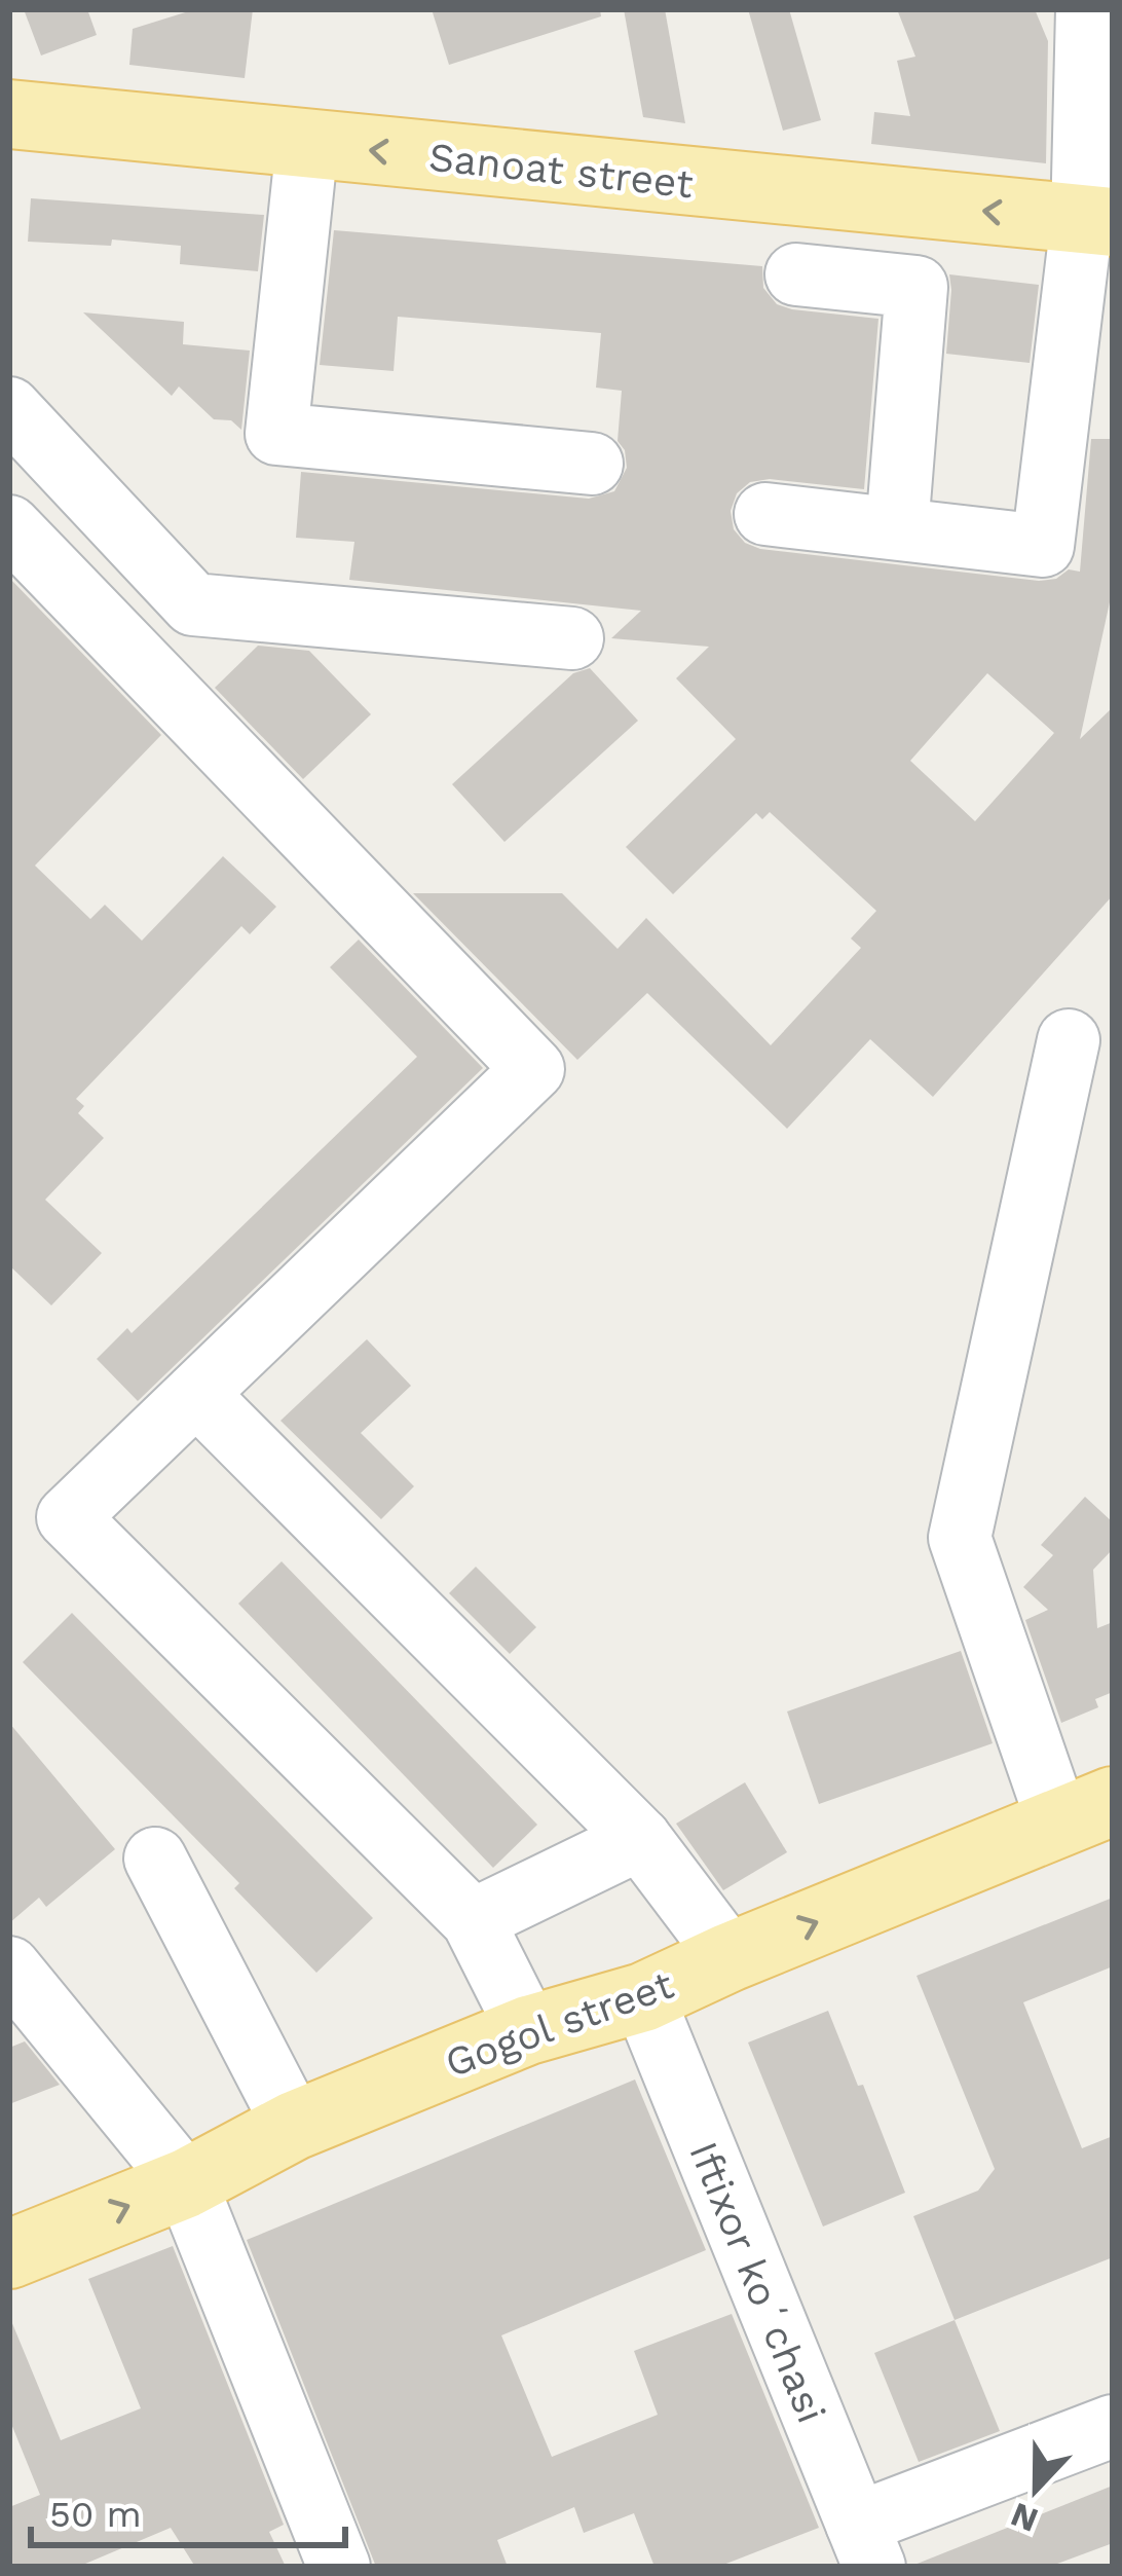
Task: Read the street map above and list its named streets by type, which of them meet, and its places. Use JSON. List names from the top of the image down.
{
  "streets": {
    "main road": ["Sanoat street", "Gogol street"],
    "street": ["Iftixor koʻchasi"]
  },
  "crossings": [
    ["Gogol street", "Iftixor koʻchasi"]
  ],
  "one_way": ["Sanoat street", "Gogol street"],
  "scale_bar": "50 m",
  "north": "bottom"
}
